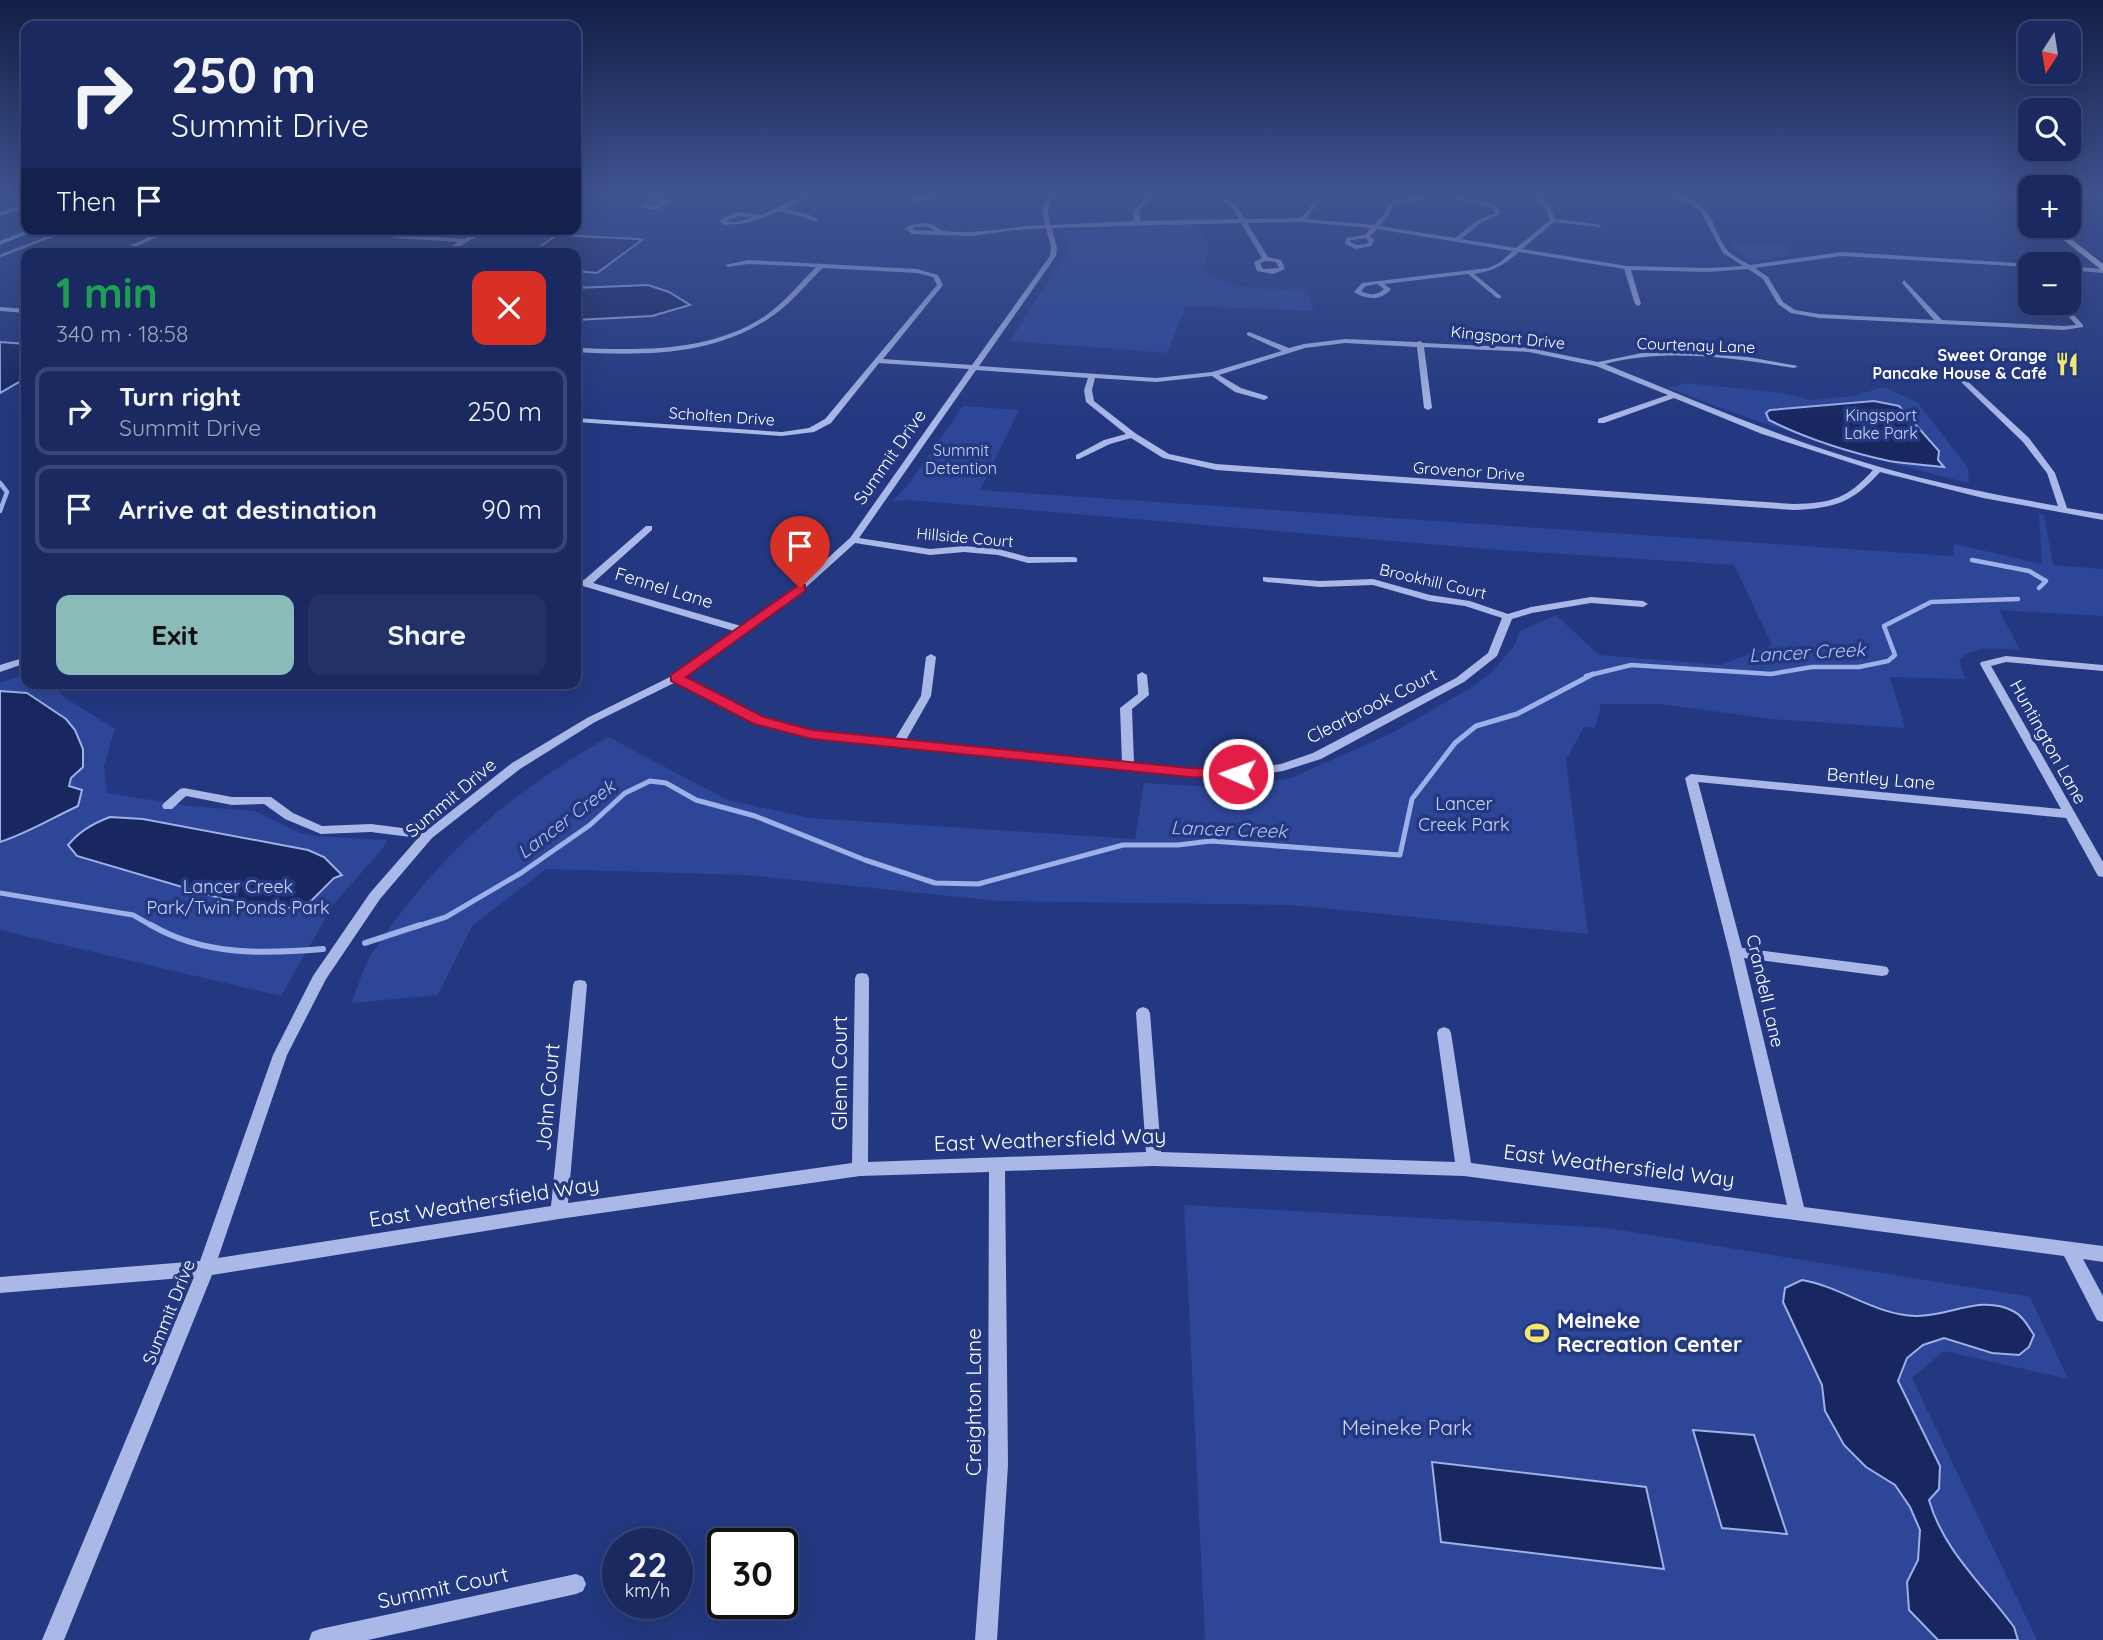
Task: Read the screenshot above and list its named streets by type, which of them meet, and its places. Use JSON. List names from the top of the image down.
{
  "streets": {
    "street": [
      "Kingsport Drive",
      "Courtenay Lane",
      "Scholten Drive",
      "Summit Drive",
      "Grovenor Drive",
      "Hillside Court",
      "Brookhill Court",
      "Fennel Lane",
      "Clearbrook Court",
      "Huntington Lane",
      "Bentley Lane",
      "Crandell Lane",
      "Glenn Court",
      "John Court",
      "East Weathersfield Way",
      "Creighton Lane",
      "Summit Court"
    ]
  },
  "crossings": [
    ["Kingsport Drive", "Courtenay Lane"],
    ["Kingsport Drive", "Scholten Drive"],
    ["Kingsport Drive", "Summit Drive"],
    ["Kingsport Drive", "Grovenor Drive"],
    ["Summit Drive", "Hillside Court"],
    ["Summit Drive", "Fennel Lane"],
    ["Summit Drive", "Clearbrook Court"],
    ["Summit Drive", "East Weathersfield Way"],
    ["Brookhill Court", "Clearbrook Court"],
    ["Huntington Lane", "Bentley Lane"],
    ["Bentley Lane", "Crandell Lane"],
    ["Crandell Lane", "East Weathersfield Way"],
    ["Glenn Court", "East Weathersfield Way"],
    ["John Court", "East Weathersfield Way"],
    ["East Weathersfield Way", "Creighton Lane"]
  ],
  "water": ["Lancer Creek"],
  "parks": [
    "Kingsport Lake Park",
    "Summit Detention",
    "Lancer Creek Park",
    "Lancer Creek Park/Twin Ponds Park",
    "Meineke Park"
  ],
  "places": {
    "restaurant": ["Sweet Orange Pancake House & Café"],
    "sports": ["Meineke Recreation Center"]
  },
  "north": "bottom",
  "page": {
    "map_buttons": ["+", "−"],
    "turn": ["250 m", "Summit Drive"],
    "then": "Then",
    "heading": ["1 min", "340 m · 18:58"],
    "list": [
      {
        "name": "Turn right",
        "note": "Summit Drive",
        "value": "250 m"
      },
      {
        "name": "Arrive at destination",
        "value": "90 m"
      }
    ],
    "buttons": ["Exit", "Share"],
    "speed": "22 km/h",
    "limit": "30"
  }
}
